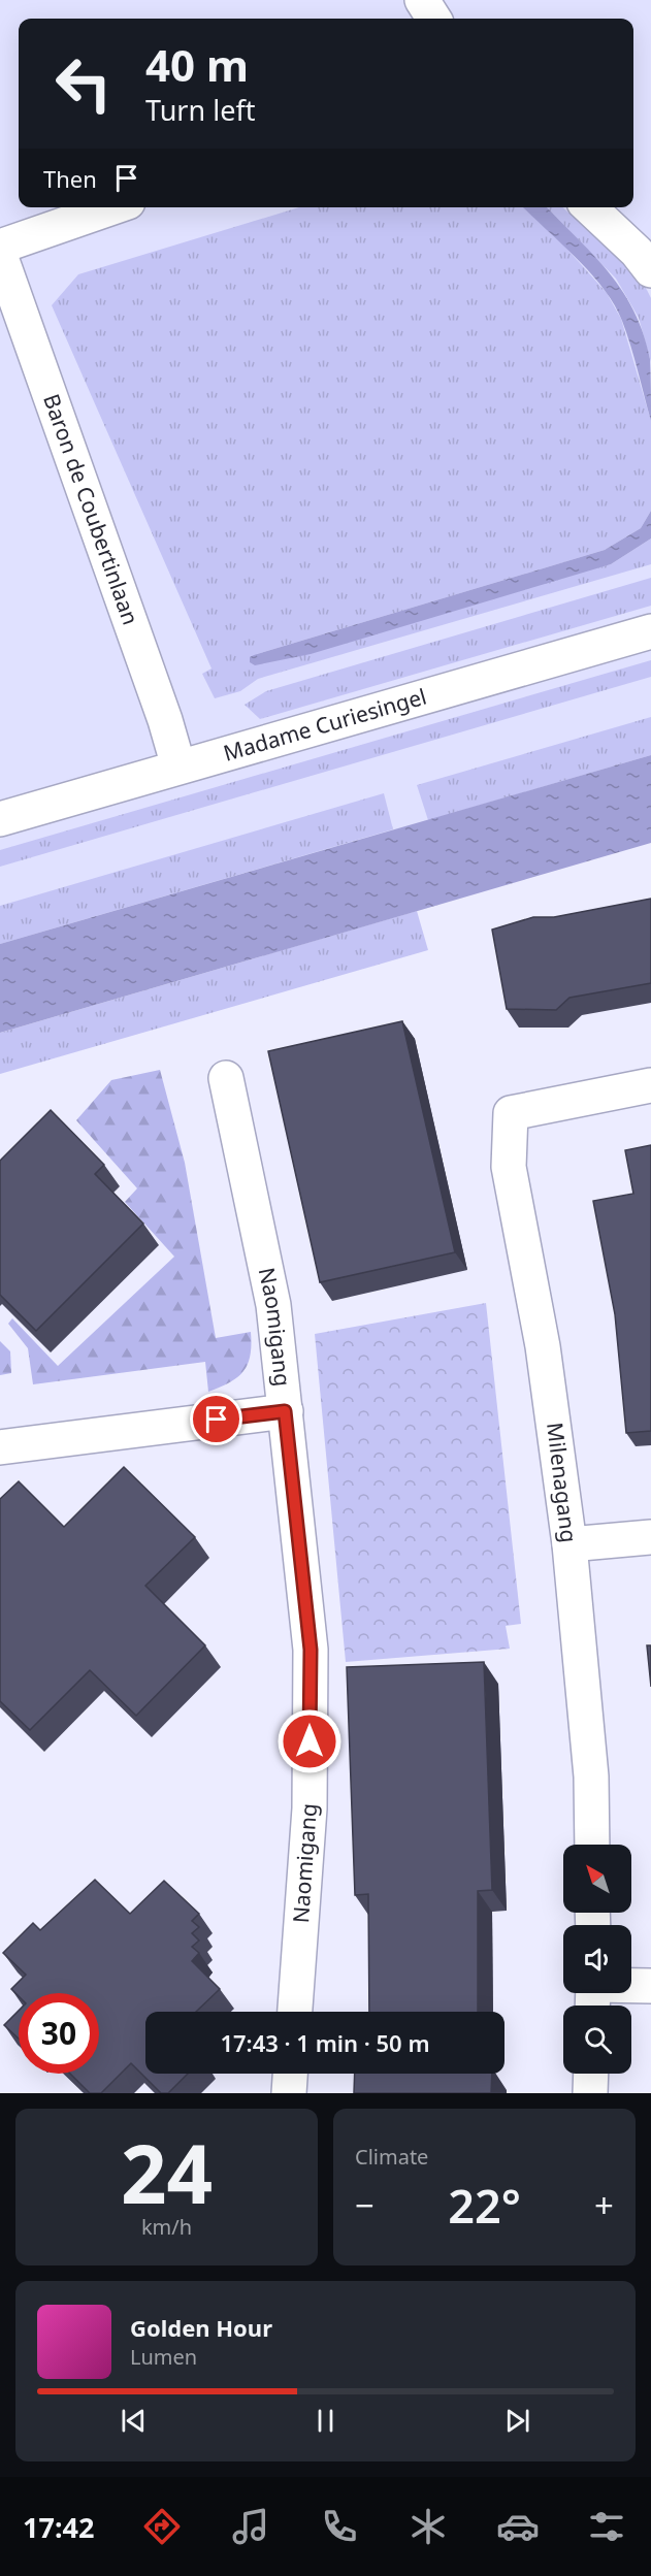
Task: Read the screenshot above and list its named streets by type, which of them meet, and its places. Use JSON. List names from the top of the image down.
{
  "streets": {
    "street": [
      "Baron de Coubertinlaan",
      "Madame Curiesingel",
      "Naomigang",
      "Milenagang"
    ]
  },
  "crossings": [
    ["Baron de Coubertinlaan", "Madame Curiesingel"]
  ],
  "north": "top left",
  "page": {
    "turn": ["40 m", "Turn left"],
    "then": "Then",
    "limit": "30",
    "trip": "17:43 · 1 min · 50 m",
    "tile": [
      ["24", "km/h"],
      "Climate"
    ],
    "heat": ["−", "22°", "+"],
    "song": ["Golden Hour", "Lumen"],
    "tabs": "17:42"
  }
}
